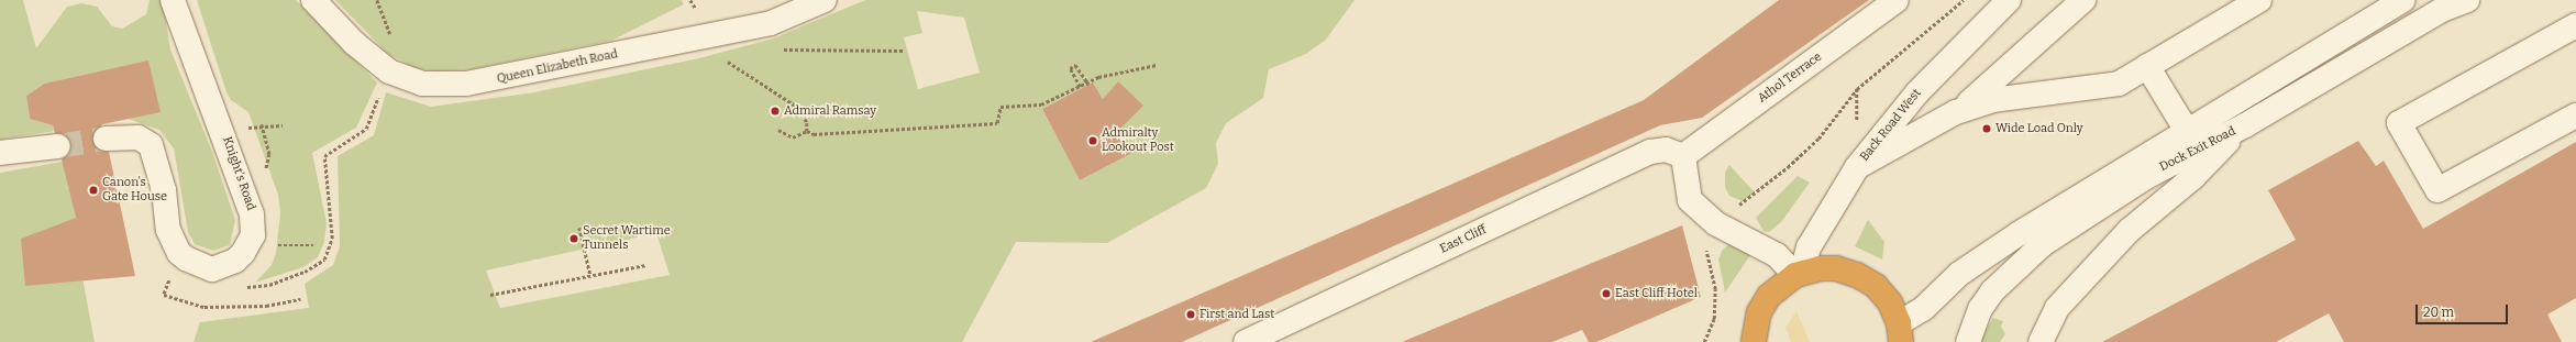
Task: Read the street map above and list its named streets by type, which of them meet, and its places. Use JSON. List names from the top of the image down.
{
  "streets": {
    "street": [
      "Queen Elizabeth Road",
      "Athol Terrace",
      "Back Road West",
      "Dock Exit Road",
      "Knight's Road",
      "East Cliff"
    ]
  },
  "crossings": [
    ["Athol Terrace", "East Cliff"]
  ],
  "places": [
    "Admiral Ramsay",
    "Wide Load Only",
    "Admiralty Lookout Post",
    "Canon's Gate House",
    "Secret Wartime Tunnels",
    "East Cliff Hotel",
    "First and Last"
  ],
  "scale_bar": "20 m"
}
